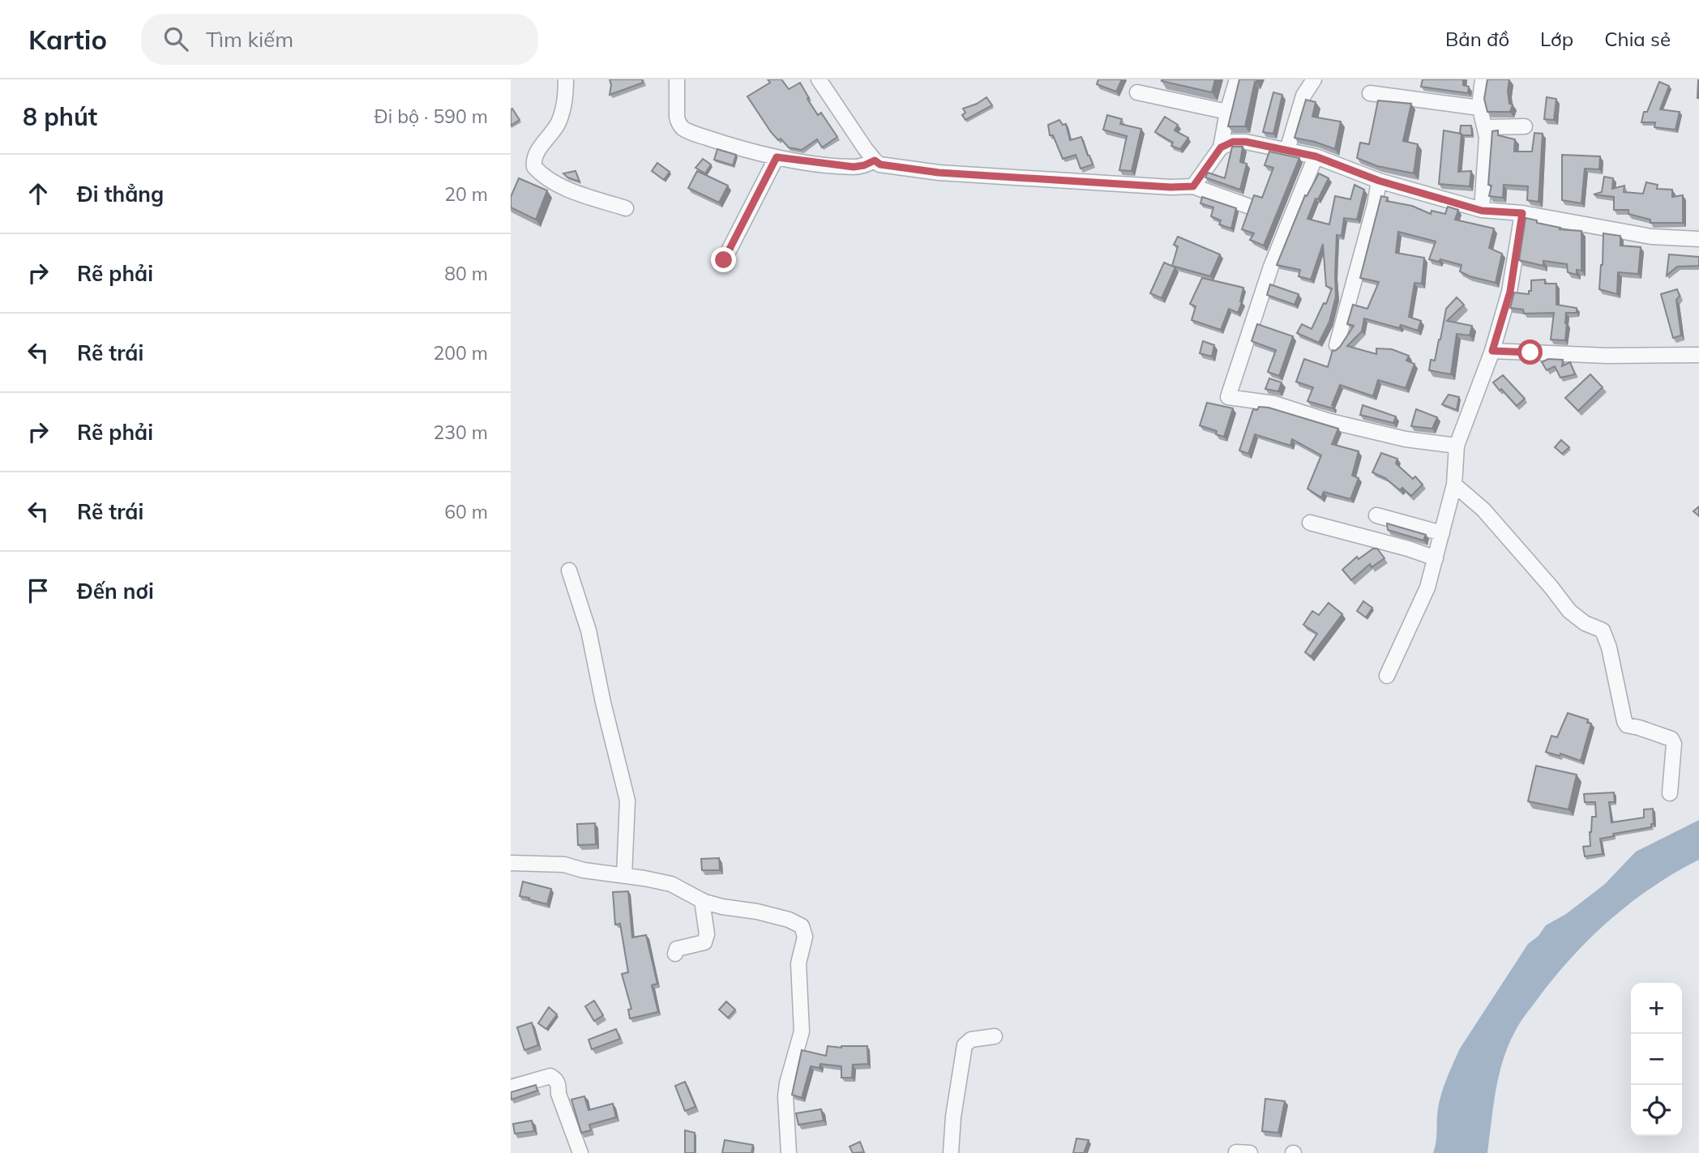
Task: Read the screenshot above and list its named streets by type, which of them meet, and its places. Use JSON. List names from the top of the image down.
{
  "page": {
    "header": "Kartio",
    "search": "Tìm kiếm",
    "nav": ["Bản đồ", "Lớp", "Chia sẻ"],
    "heading": ["8 phút", "Đi bộ · 590 m"],
    "list": [
      ["Đi thẳng", "20 m"],
      ["Rẽ phải", "80 m"],
      ["Rẽ trái", "200 m"],
      ["Rẽ phải", "230 m"],
      ["Rẽ trái", "60 m"],
      "Đến nơi"
    ],
    "map_buttons": ["+", "−"]
  }
}
